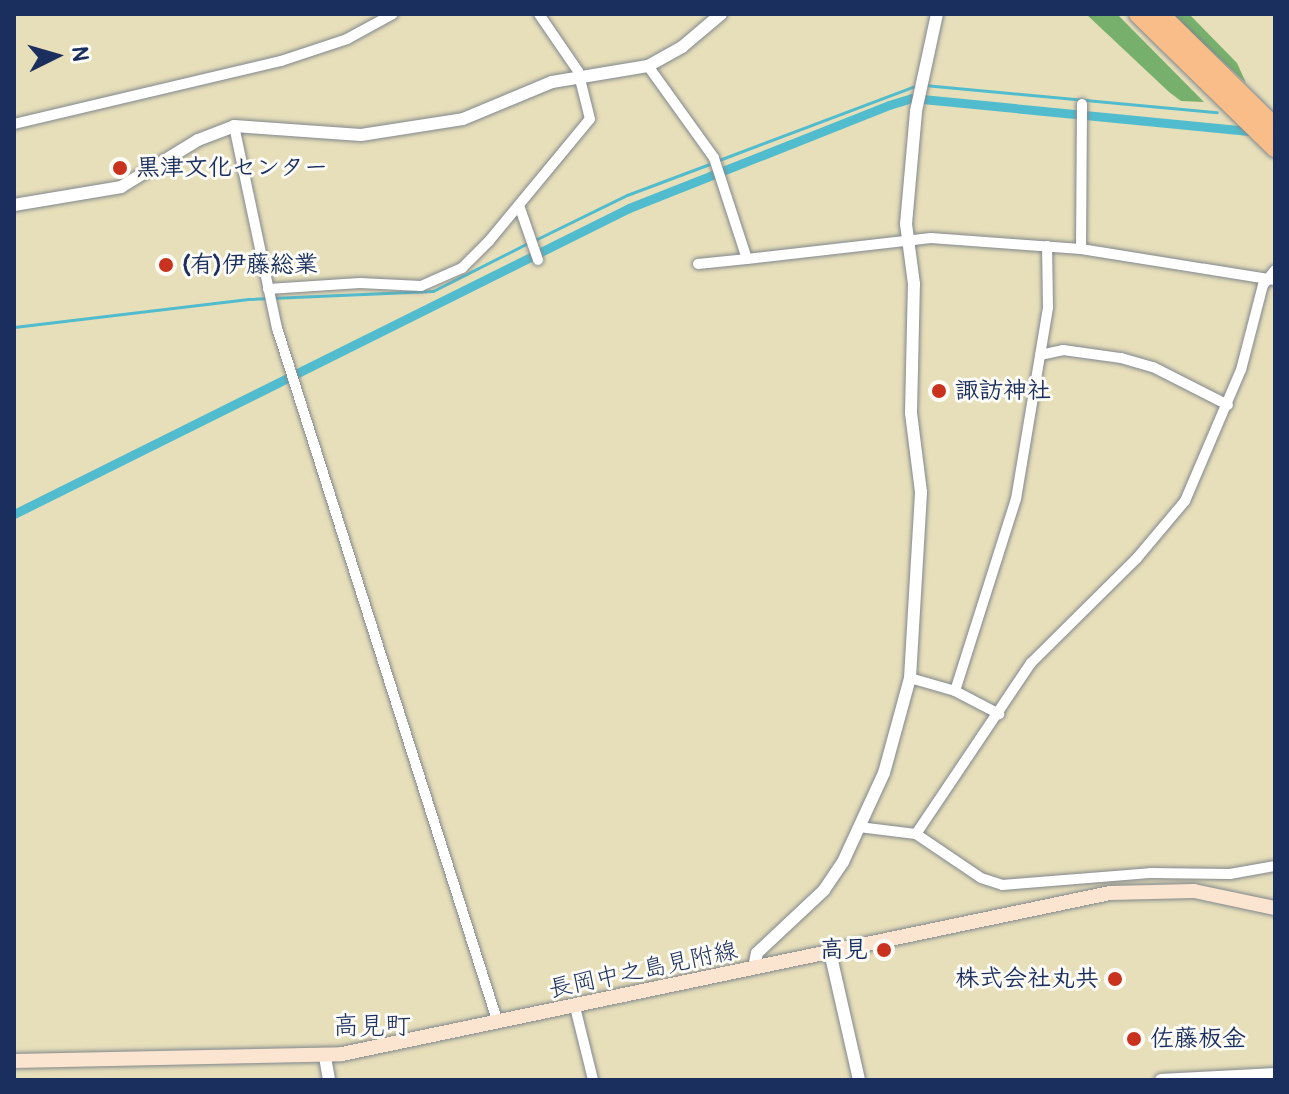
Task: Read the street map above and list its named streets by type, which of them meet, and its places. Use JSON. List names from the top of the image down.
{
  "streets": {
    "main road": ["長岡中之島見附線"]
  },
  "districts": ["高見町"],
  "places": [
    "黒津文化センター",
    "(有)伊藤総業",
    "諏訪神社",
    "高見",
    "株式会社丸共",
    "佐藤板金"
  ],
  "north": "right"
}
